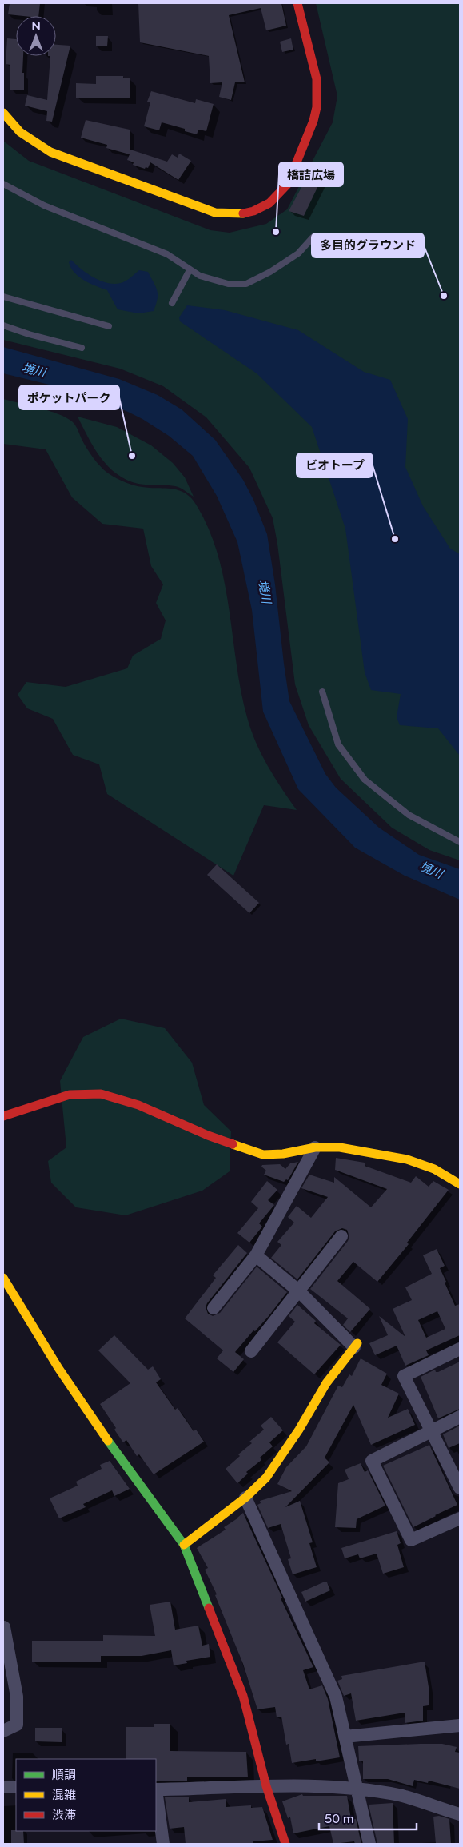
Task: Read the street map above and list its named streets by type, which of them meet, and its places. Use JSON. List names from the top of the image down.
{
  "water": ["境川"],
  "places": [
    "橋詰広場",
    "多目的グラウンド",
    "ポケットパーク",
    "ビオトープ"
  ],
  "legend": ["順調", "混雑", "渋滞"],
  "scale_bar": "50 m",
  "north": "top"
}
